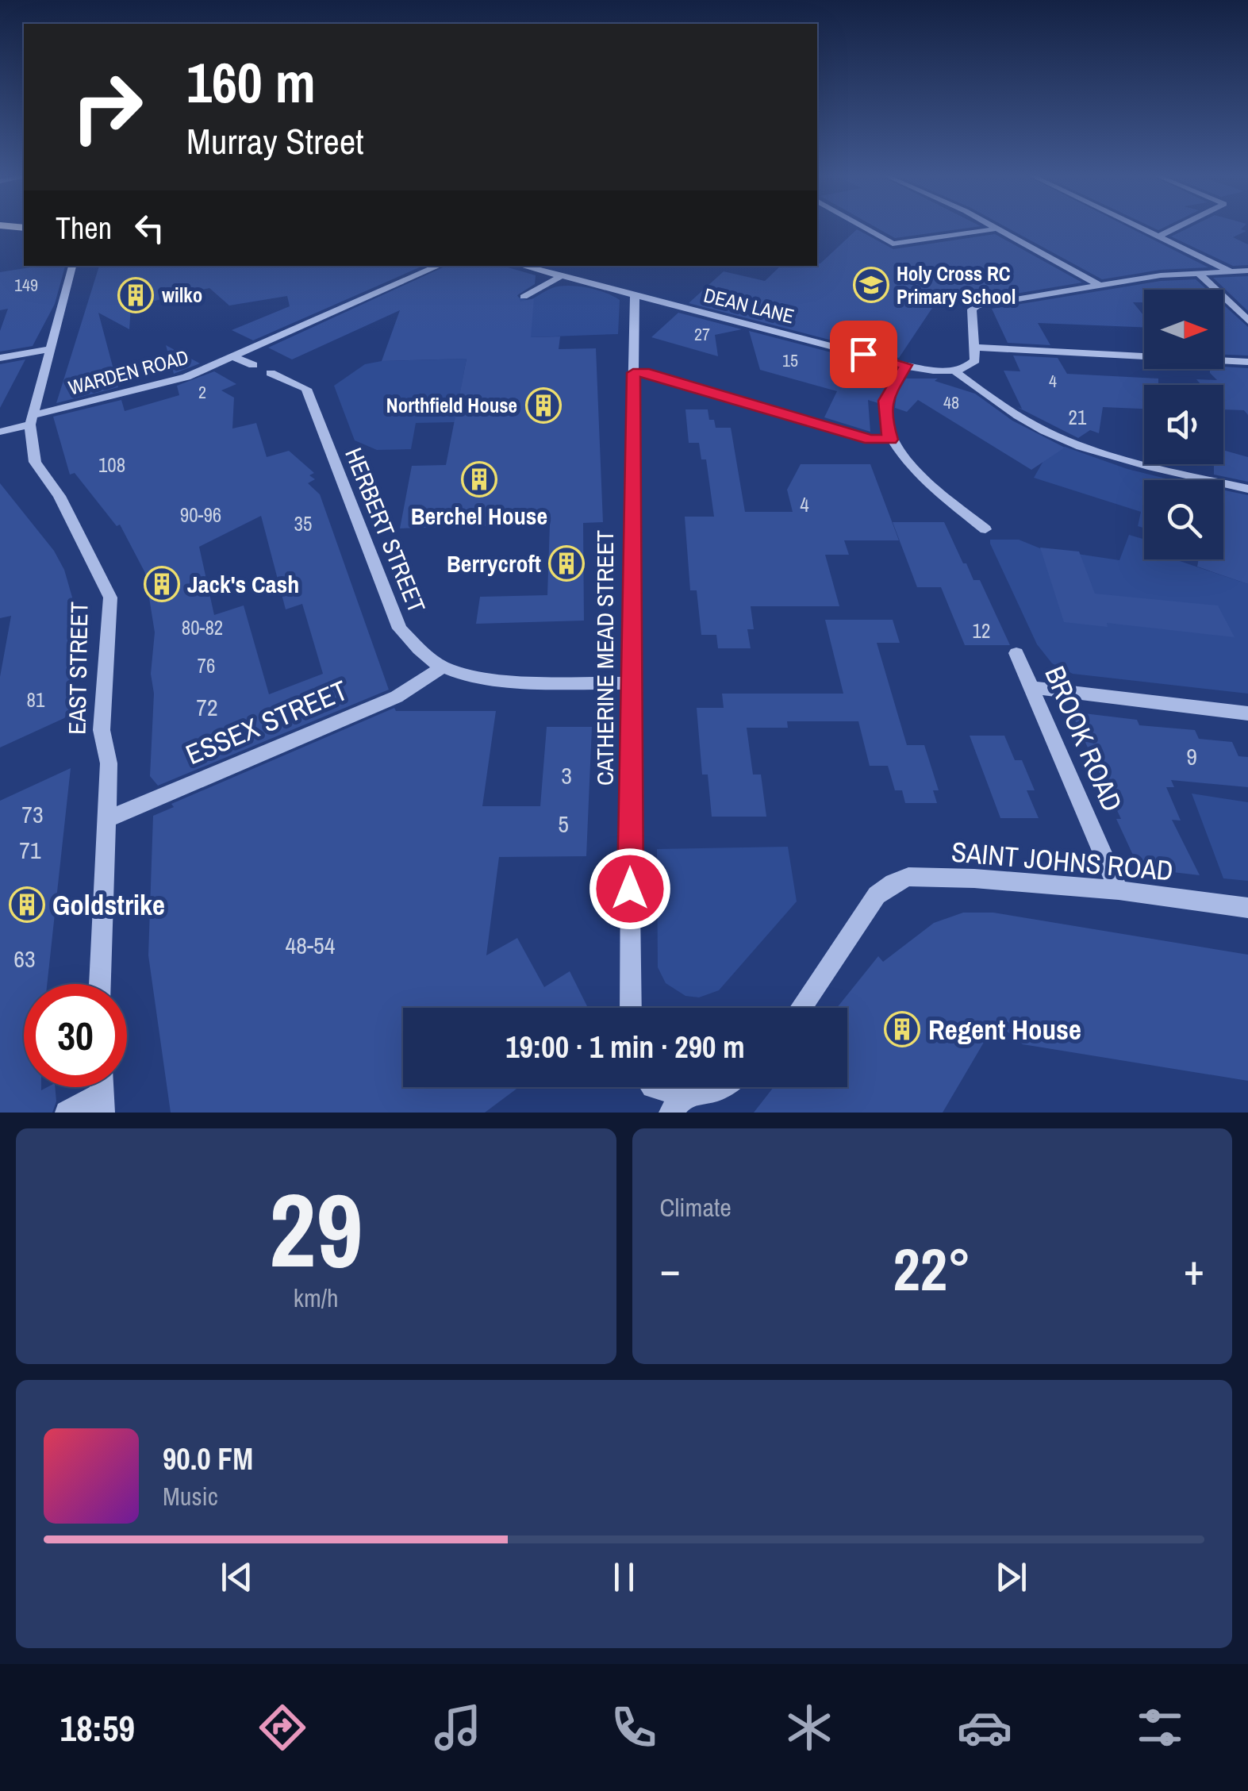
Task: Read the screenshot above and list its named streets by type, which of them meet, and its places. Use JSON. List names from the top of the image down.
{
  "streets": {
    "street": [
      "DEAN LANE",
      "WARDEN ROAD",
      "HERBERT STREET",
      "CATHERINE MEAD STREET",
      "EAST STREET",
      "ESSEX STREET",
      "BROOK ROAD",
      "SAINT JOHNS ROAD"
    ]
  },
  "crossings": [
    ["DEAN LANE", "CATHERINE MEAD STREET"],
    ["WARDEN ROAD", "EAST STREET"],
    ["HERBERT STREET", "CATHERINE MEAD STREET"],
    ["HERBERT STREET", "ESSEX STREET"],
    ["EAST STREET", "ESSEX STREET"],
    ["BROOK ROAD", "SAINT JOHNS ROAD"]
  ],
  "places": {
    "school or university": ["Holy Cross RC Primary School"],
    "building": [
      "wilko",
      "Northfield House",
      "Berchel House",
      "Berrycroft",
      "Jack's Cash",
      "Goldstrike",
      "Regent House"
    ]
  },
  "house_numbers": [
    "149",
    "27",
    "15",
    "4",
    "2",
    "48",
    "21",
    "108",
    "4",
    "90-96",
    "35",
    "80-82",
    "12",
    "76",
    "81",
    "72",
    "9",
    "3",
    "73",
    "5",
    "71",
    "48-54",
    "63"
  ],
  "north": "right",
  "page": {
    "turn": ["160 m", "Murray Street"],
    "then": "Then",
    "limit": "30",
    "trip": "19:00 · 1 min · 290 m",
    "tile": [
      ["29", "km/h"],
      "Climate"
    ],
    "heat": ["−", "22°", "+"],
    "song": ["90.0 FM", "Music"],
    "tabs": "18:59"
  }
}
